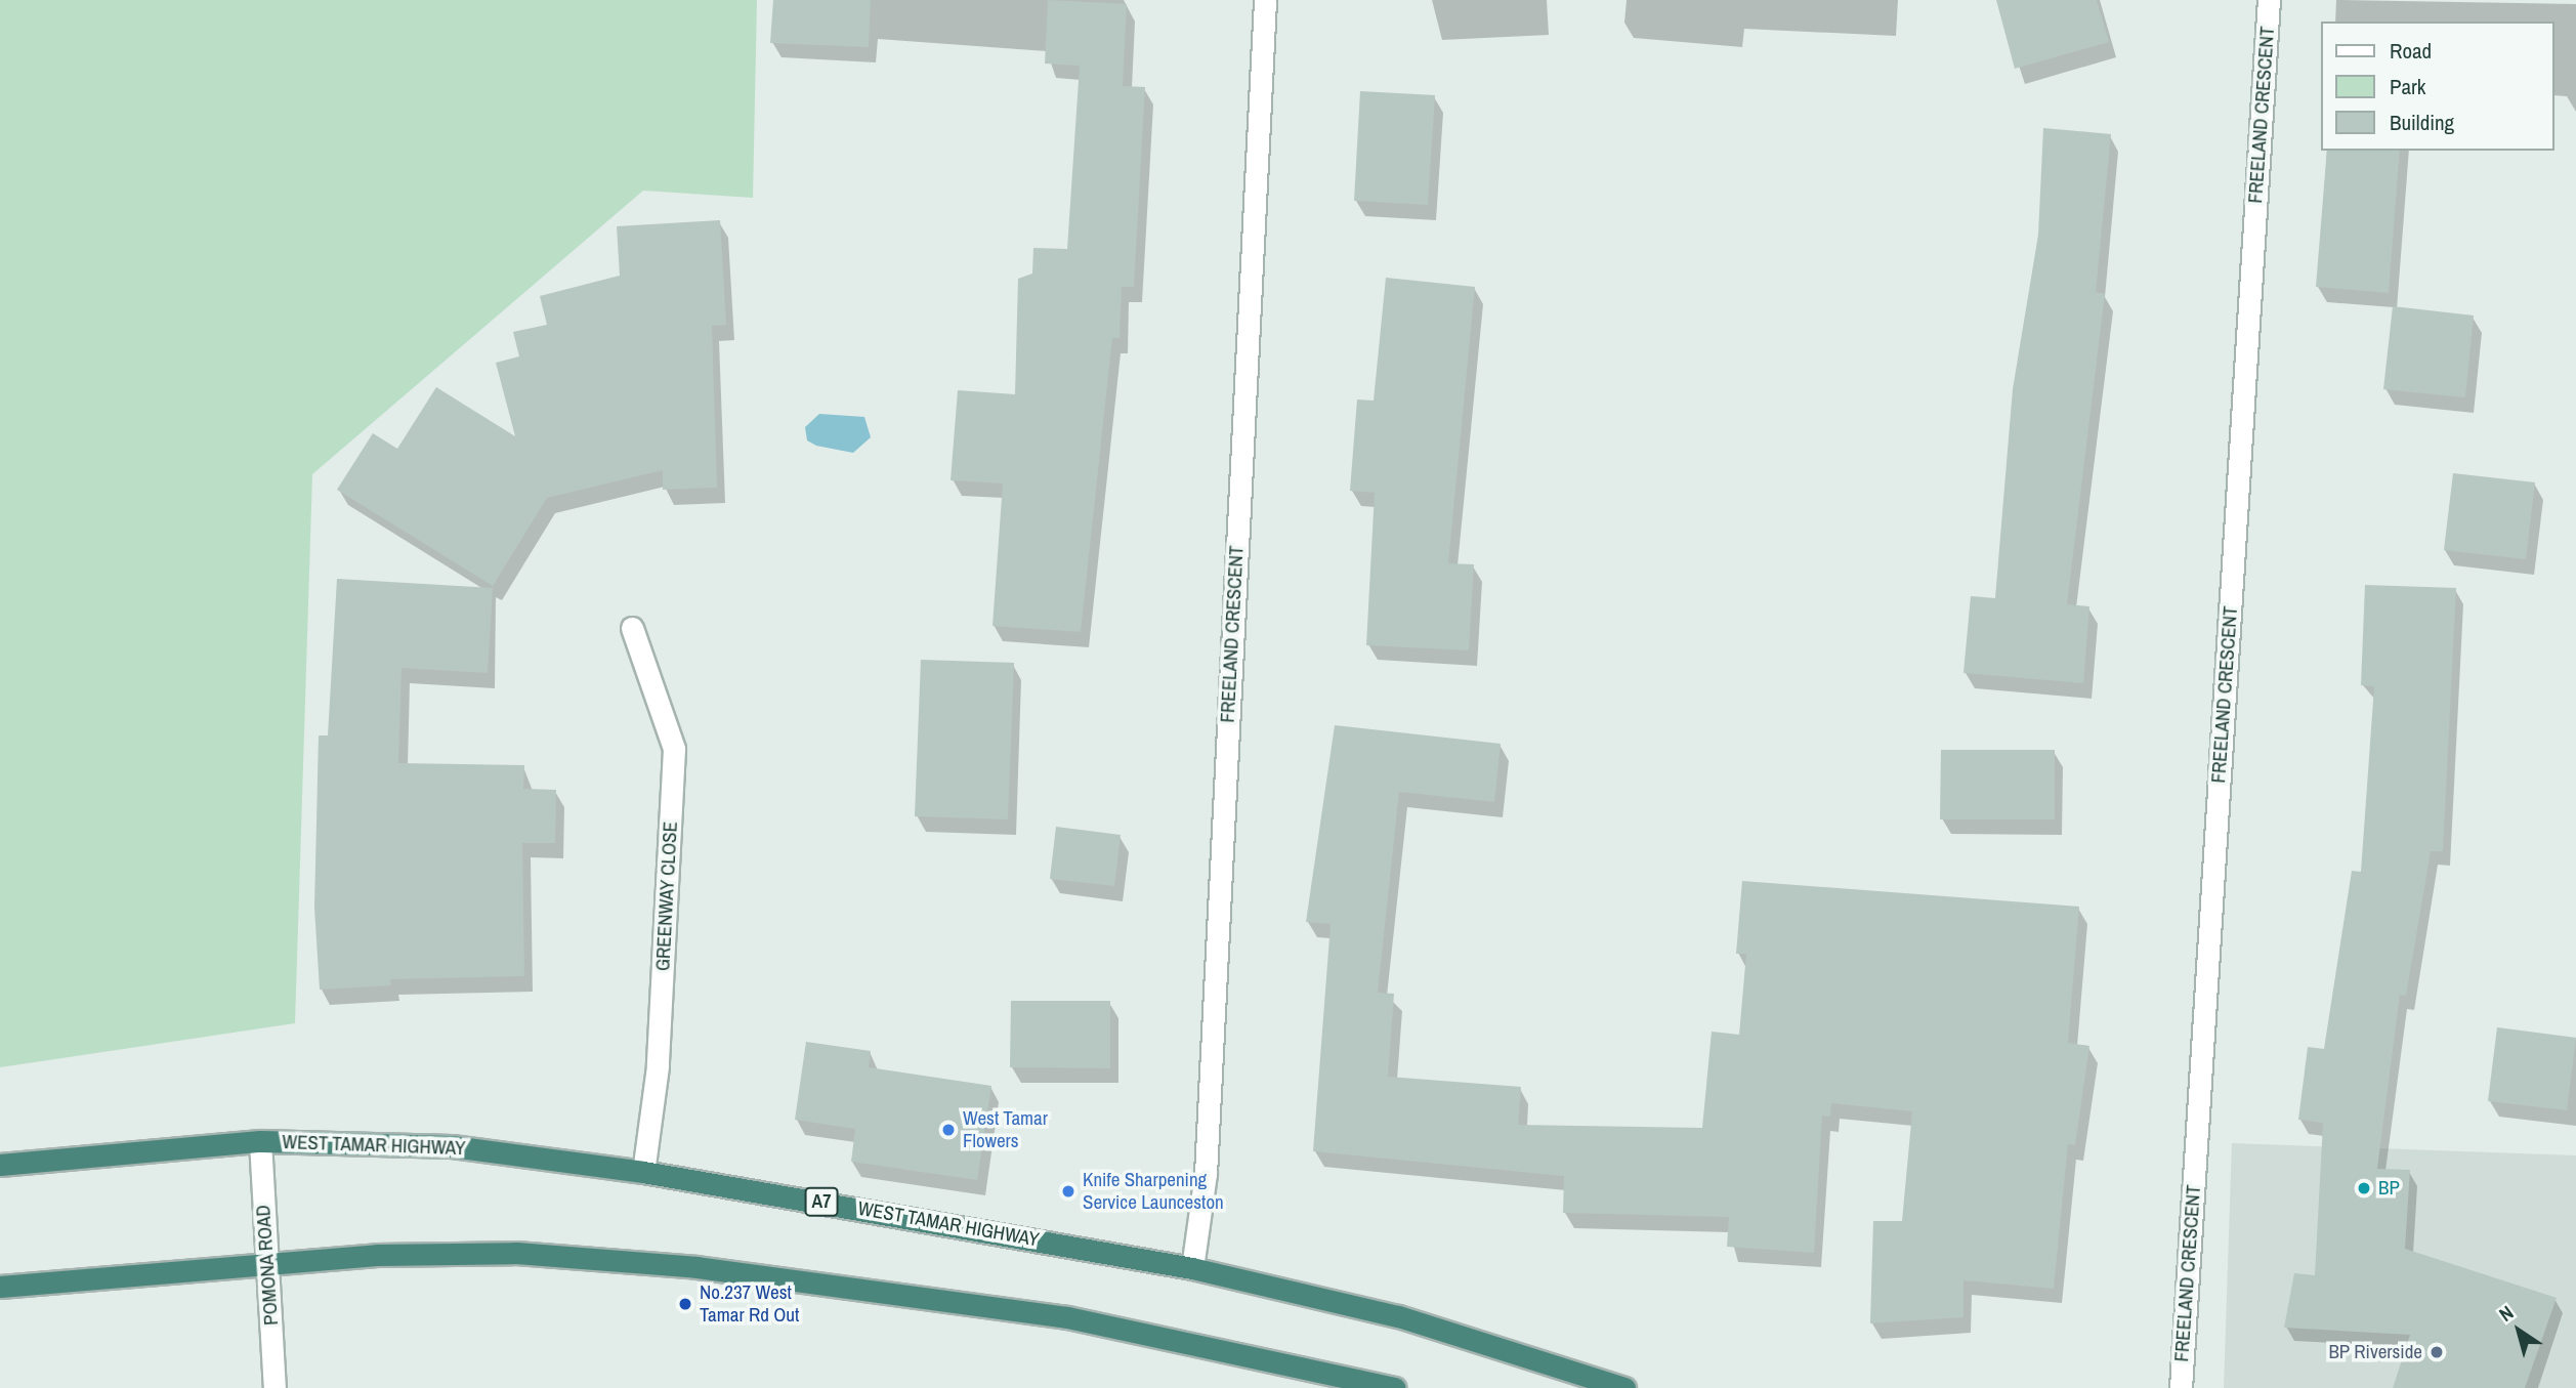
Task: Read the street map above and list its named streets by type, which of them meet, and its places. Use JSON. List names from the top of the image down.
{
  "streets": {
    "highway": ["WEST TAMAR HIGHWAY", "A7"],
    "street": ["FREELAND CRESCENT", "GREENWAY CLOSE", "POMONA ROAD"]
  },
  "crossings": [
    ["FREELAND CRESCENT", "WEST TAMAR HIGHWAY"],
    ["GREENWAY CLOSE", "WEST TAMAR HIGHWAY"],
    ["WEST TAMAR HIGHWAY", "POMONA ROAD"]
  ],
  "places": [
    "West Tamar Flowers",
    "BP",
    "Knife Sharpening Service Launceston",
    "No.237 West Tamar Rd Out",
    "BP Riverside"
  ],
  "legend": ["Road", "Park", "Building"],
  "north": "top left"
}
